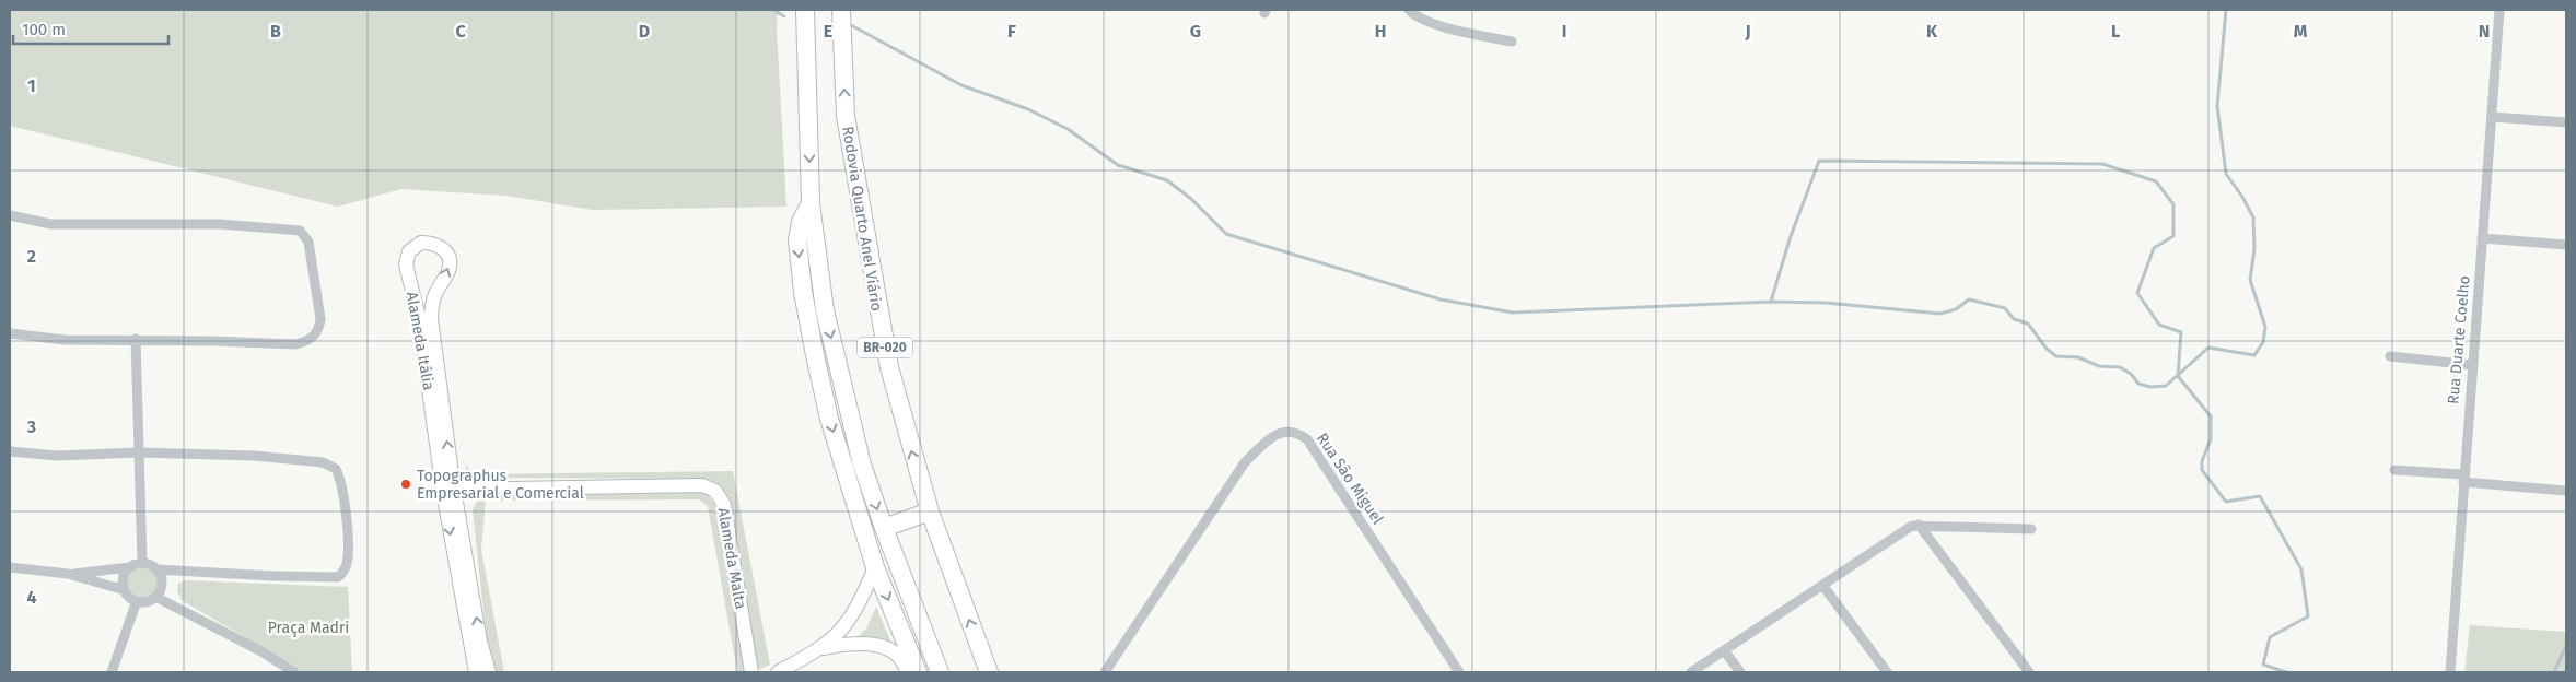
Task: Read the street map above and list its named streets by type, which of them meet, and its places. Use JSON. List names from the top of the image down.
{
  "streets": {
    "highway": ["Rodovia Quarto Anel Viário", "BR-020"],
    "street": [
      "Rua Duarte Coelho",
      "Alameda Itália",
      "Rua São Miguel",
      "Alameda Malta"
    ]
  },
  "crossings": [
    ["Alameda Itália", "Alameda Malta"]
  ],
  "parks": ["Praça Madri"],
  "places": ["Topographus Empresarial e Comercial"],
  "scale_bar": "100 m",
  "grid": {
    "columns": [
      "B",
      "C",
      "D",
      "E",
      "F",
      "G",
      "H",
      "I",
      "J",
      "K",
      "L",
      "M",
      "N"
    ],
    "rows": [
      "1",
      "2",
      "3",
      "4"
    ]
  }
}
